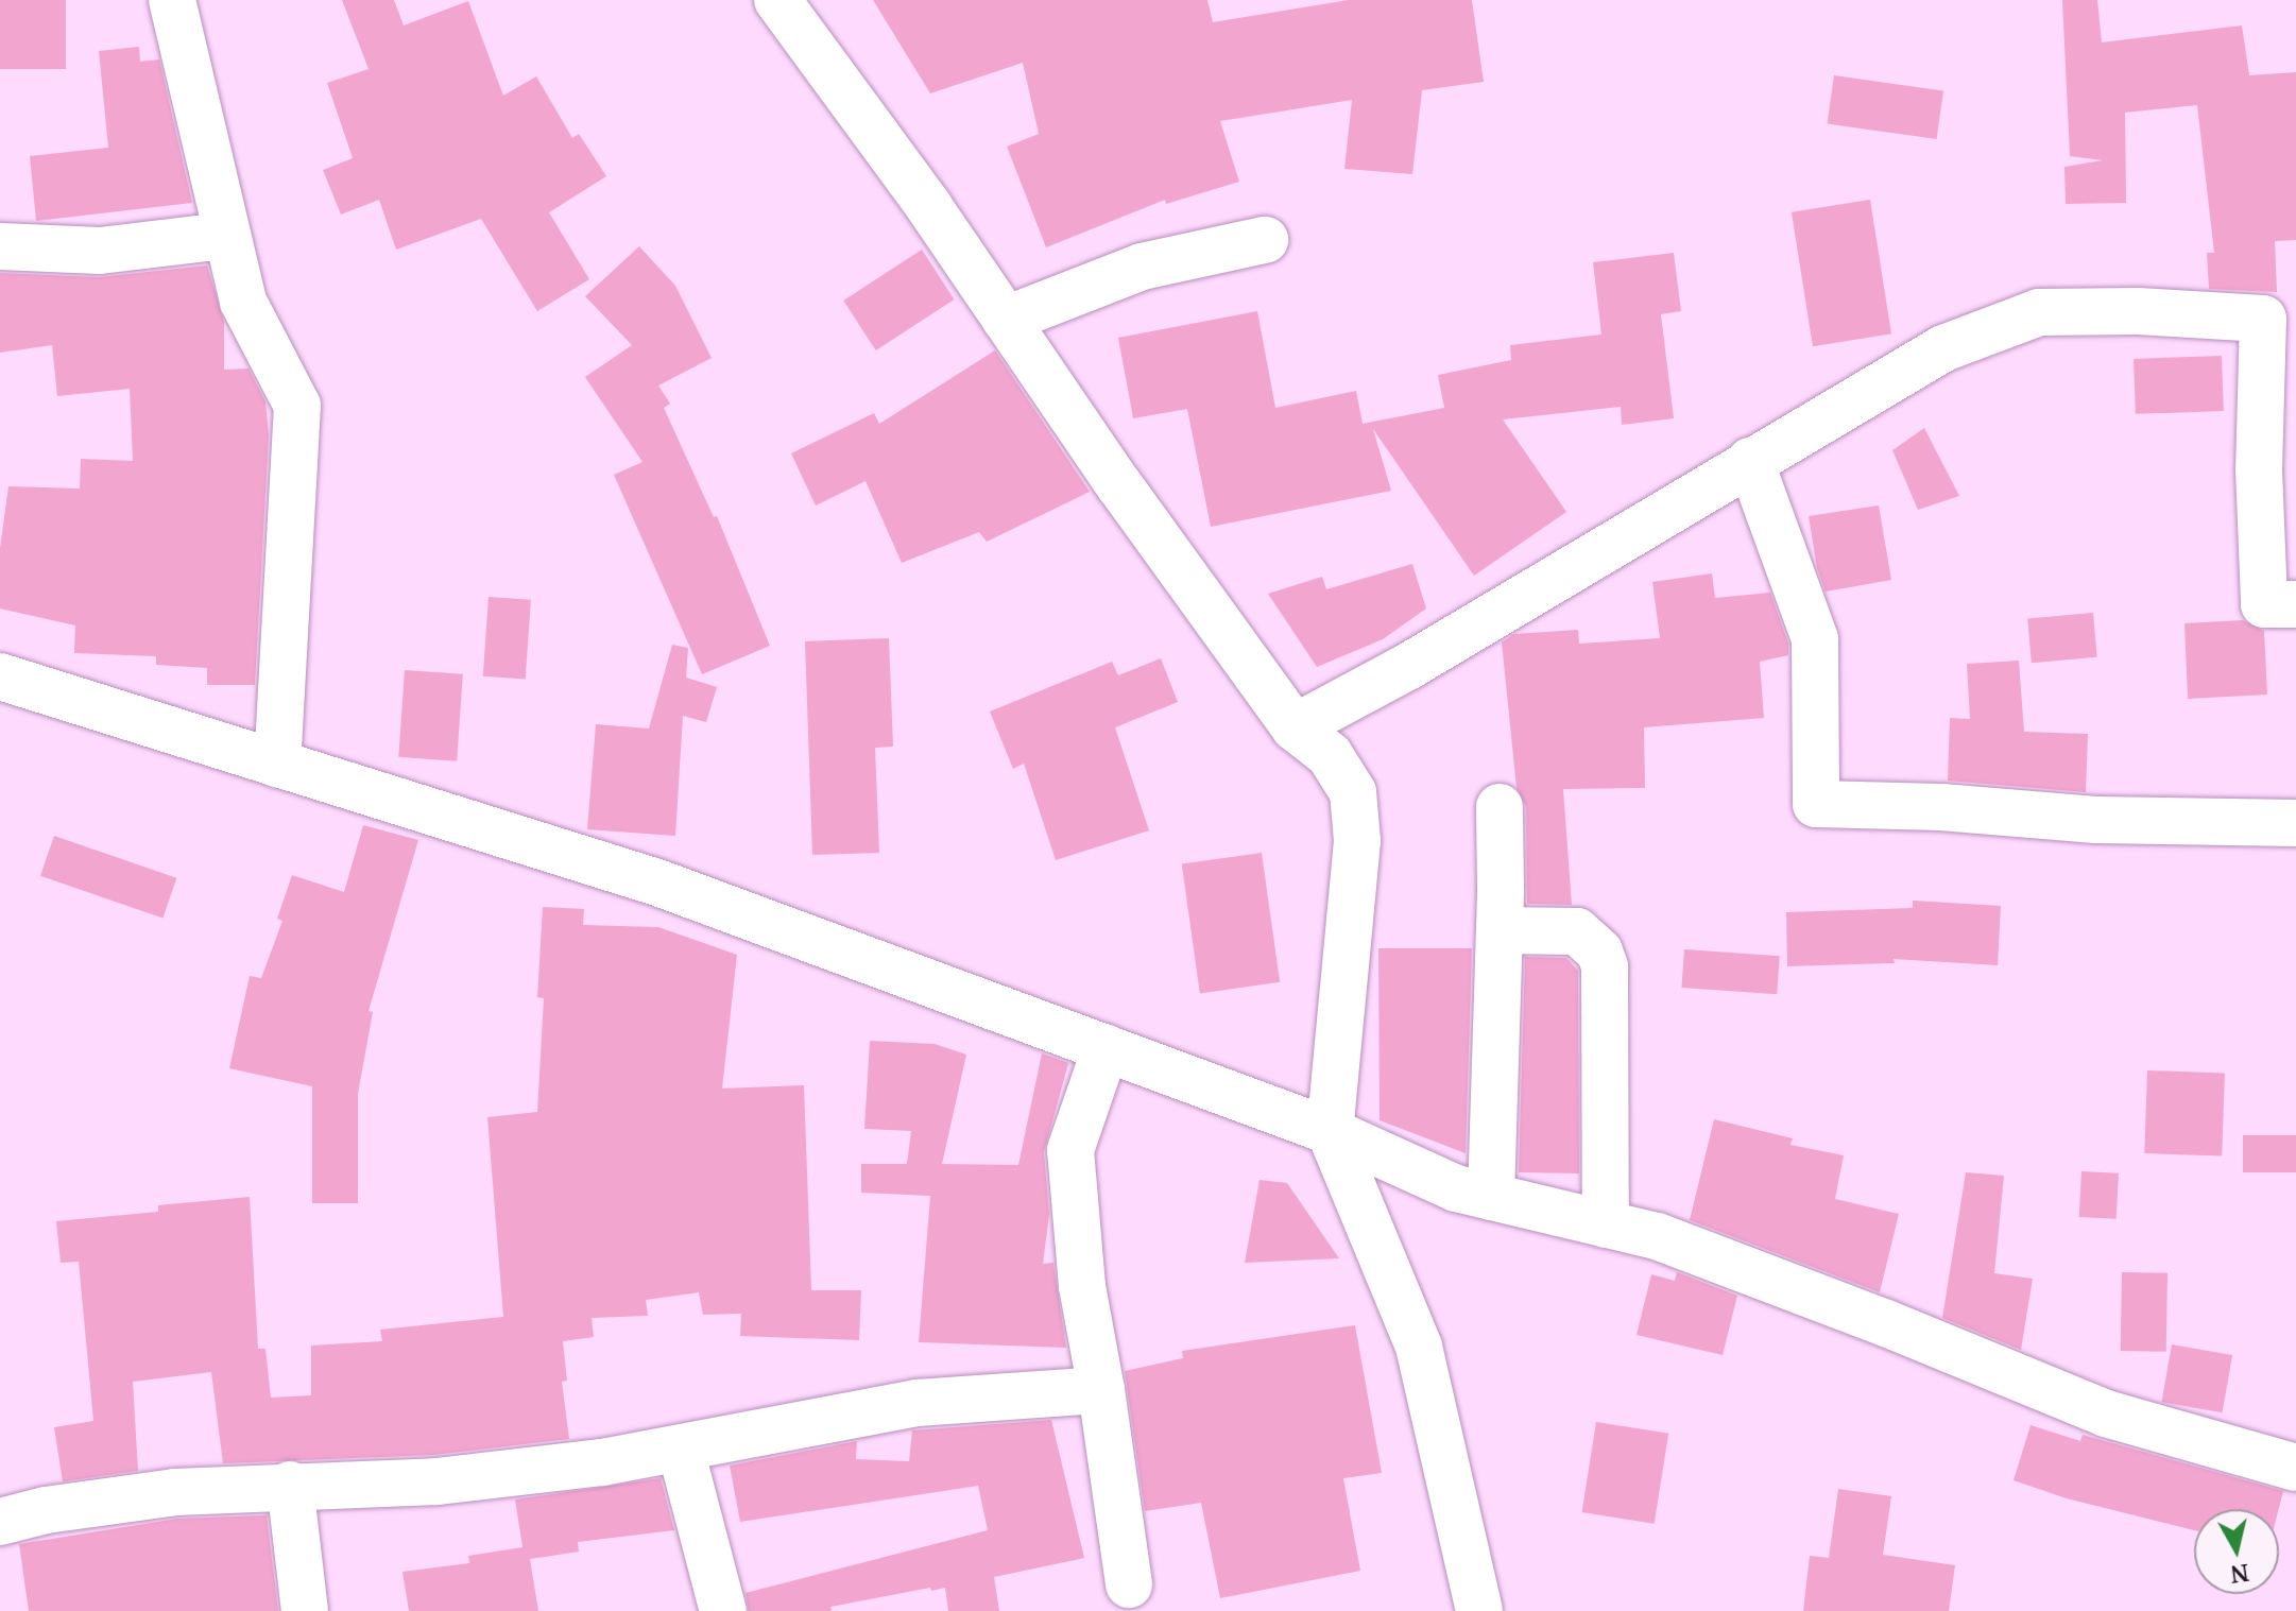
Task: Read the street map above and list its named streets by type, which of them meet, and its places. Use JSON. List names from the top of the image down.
{
  "north": "bottom"
}
